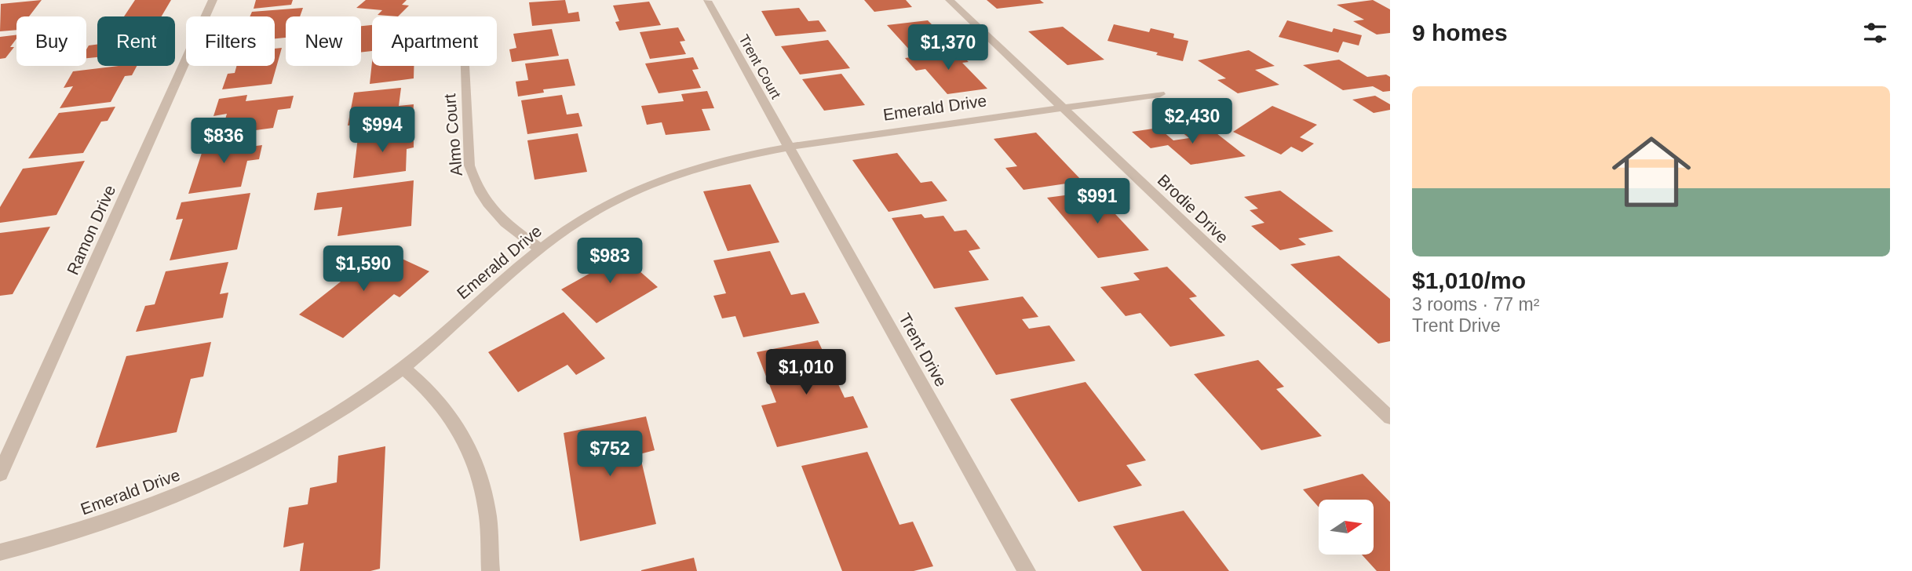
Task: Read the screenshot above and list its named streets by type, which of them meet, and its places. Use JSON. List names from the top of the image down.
{
  "streets": {
    "street": [
      "Trent Court",
      "Emerald Drive",
      "Almo Court",
      "Brodie Drive",
      "Ramon Drive",
      "Trent Drive"
    ]
  },
  "crossings": [
    ["Trent Court", "Emerald Drive"],
    ["Trent Court", "Trent Drive"],
    ["Emerald Drive", "Almo Court"],
    ["Emerald Drive", "Brodie Drive"],
    ["Emerald Drive", "Trent Drive"]
  ],
  "north": "right",
  "page": {
    "heading": "9 homes",
    "chip": [
      "Buy",
      "Rent",
      "Filters",
      "New",
      "Apartment"
    ],
    "price": [
      "$1,370",
      "$2,430",
      "$994",
      "$836",
      "$991",
      "$983",
      "$1,590",
      "$1,010",
      "$752"
    ],
    "list": [
      {
        "name": "$1,010/mo",
        "note": "3 rooms · 77 m² · Trent Drive"
      }
    ]
  }
}
